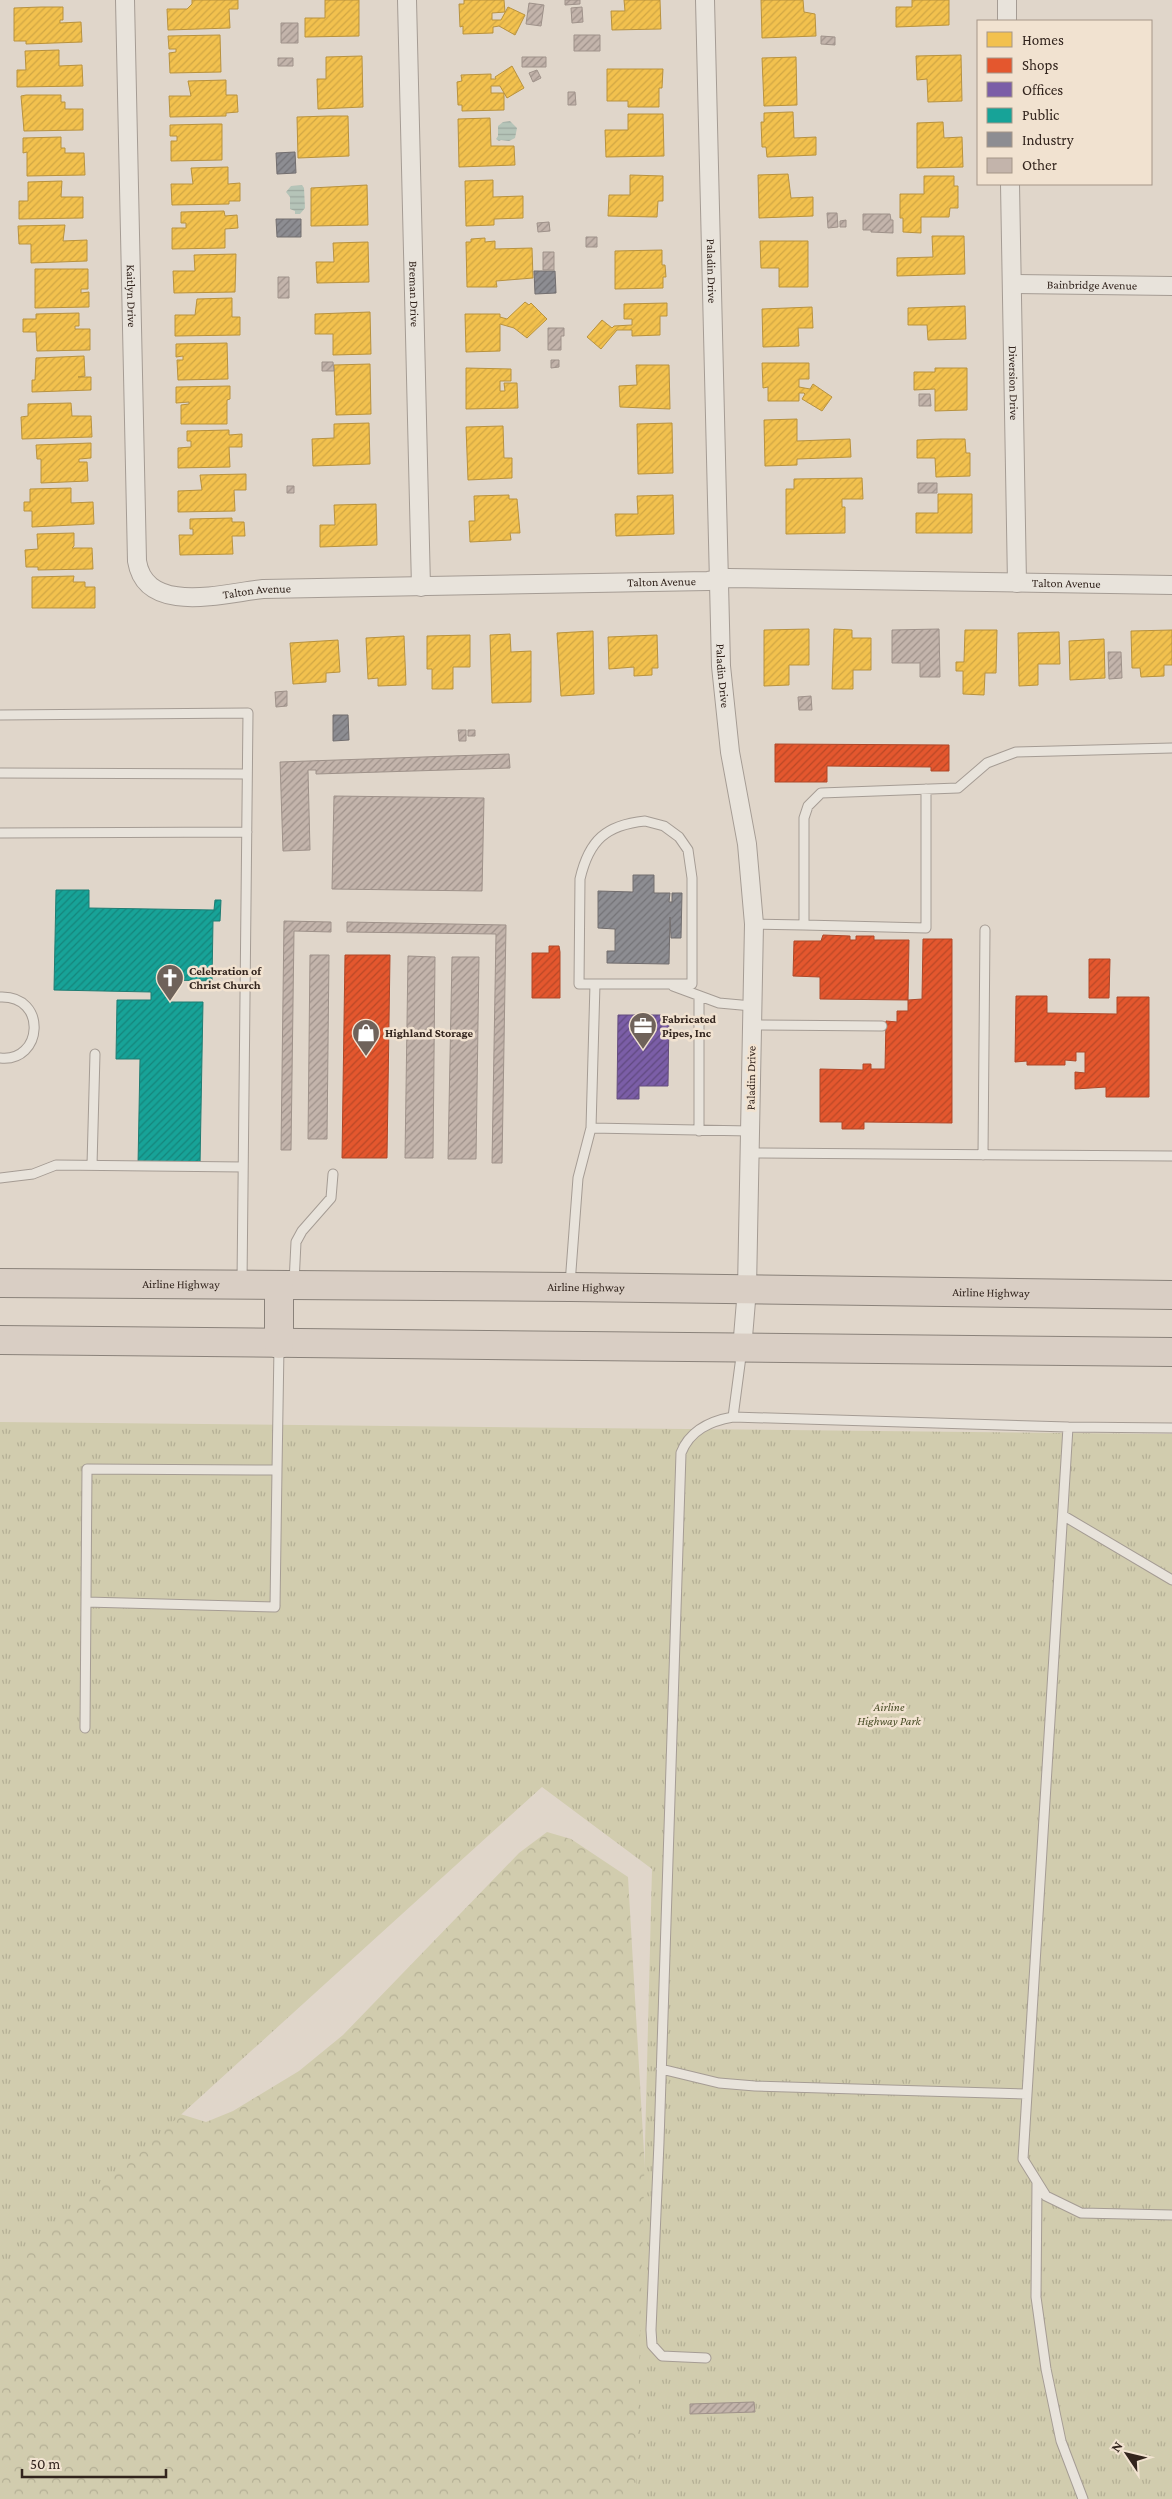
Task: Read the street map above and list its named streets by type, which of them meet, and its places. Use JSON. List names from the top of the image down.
{
  "streets": {
    "highway": ["Airline Highway"],
    "street": [
      "Paladin Drive",
      "Bainbridge Avenue",
      "Breman Drive",
      "Kaitlyn Drive",
      "Diversion Drive",
      "Talton Avenue"
    ]
  },
  "crossings": [
    ["Paladin Drive", "Talton Avenue"],
    ["Paladin Drive", "Airline Highway"],
    ["Bainbridge Avenue", "Diversion Drive"],
    ["Breman Drive", "Talton Avenue"],
    ["Kaitlyn Drive", "Talton Avenue"],
    ["Diversion Drive", "Talton Avenue"]
  ],
  "parks": ["Airline Highway Park"],
  "places": {
    "church": ["Celebration of Christ Church"],
    "office": ["Fabricated Pipes, Inc"],
    "shop": ["Highland Storage"]
  },
  "legend": [
    "Homes",
    "Shops",
    "Offices",
    "Public",
    "Industry",
    "Other"
  ],
  "scale_bar": "50 m",
  "north": "top left"
}
